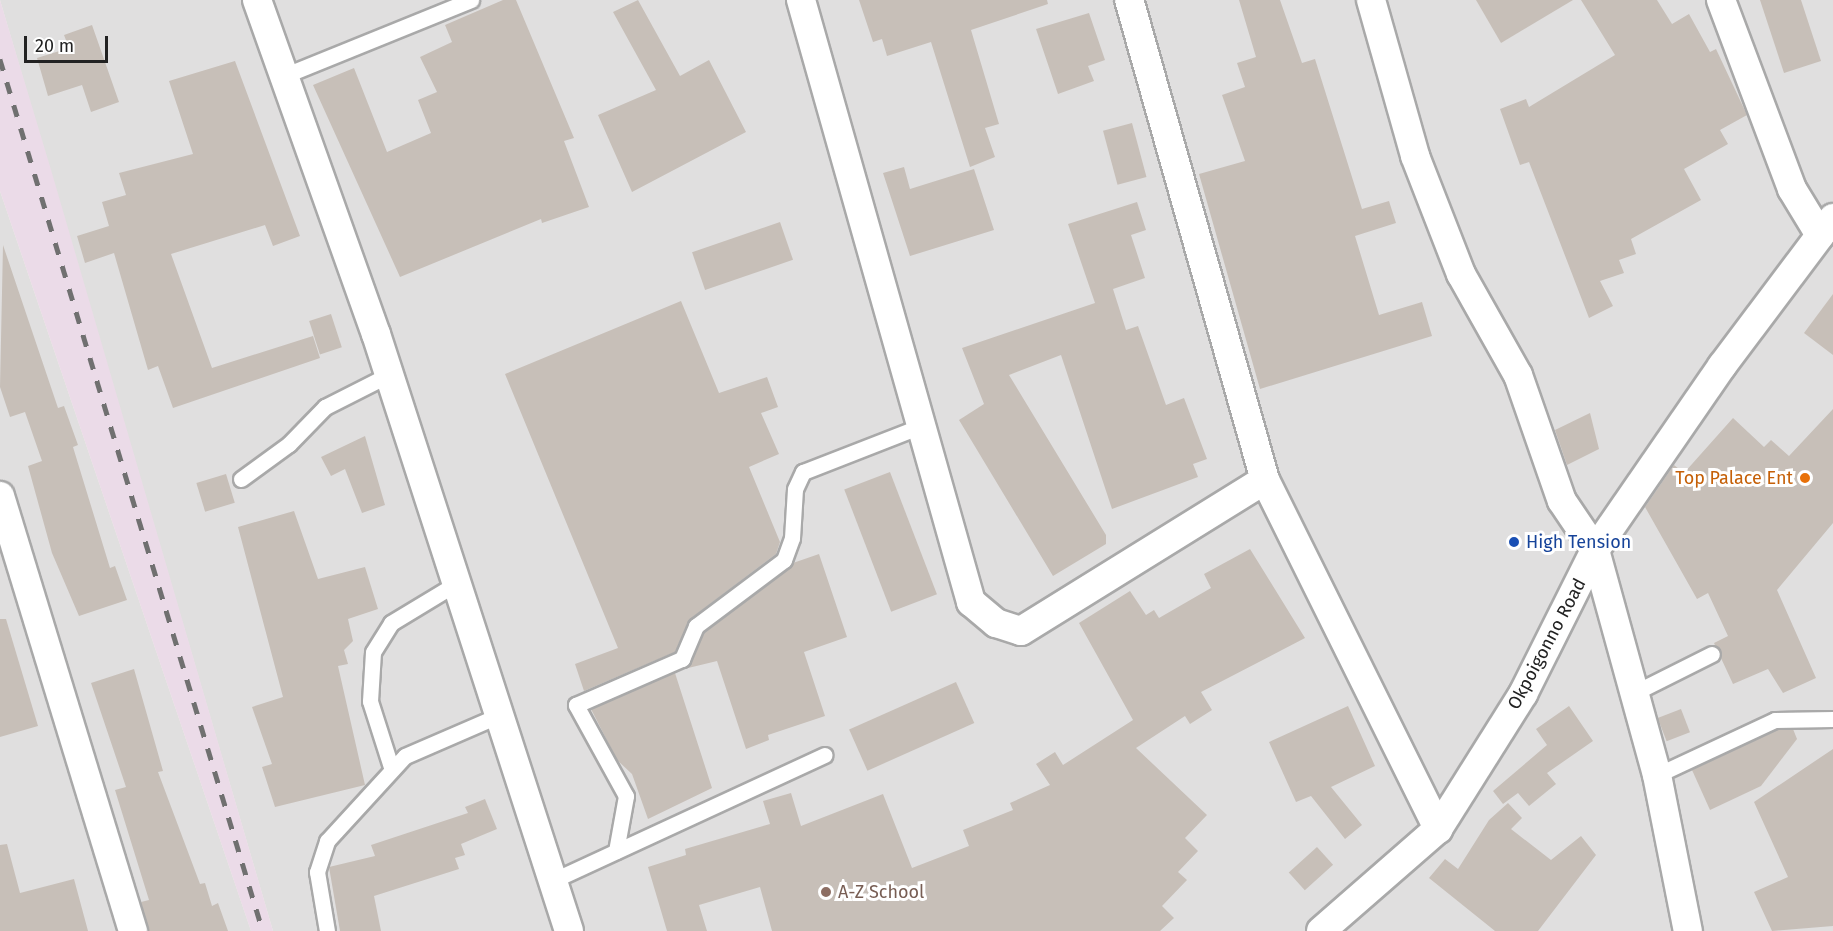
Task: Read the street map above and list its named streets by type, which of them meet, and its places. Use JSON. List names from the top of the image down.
{
  "streets": {
    "street": ["Okpoigonno Road"]
  },
  "places": ["Top Palace Ent", "High Tension", "A-Z School"],
  "scale_bar": "20 m"
}
